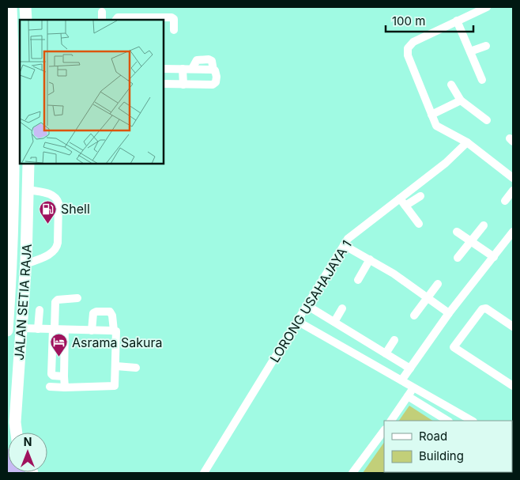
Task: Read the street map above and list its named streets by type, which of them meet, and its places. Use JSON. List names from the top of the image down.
{
  "streets": {
    "highway": ["JALAN SETIA RAJA"],
    "street": ["LORONG USAHAJAYA 1"]
  },
  "places": {
    "fuel station": ["Shell"],
    "hotel": ["Asrama Sakura"]
  },
  "legend": ["Road", "Building"],
  "scale_bar": "100 m",
  "north": "top"
}
